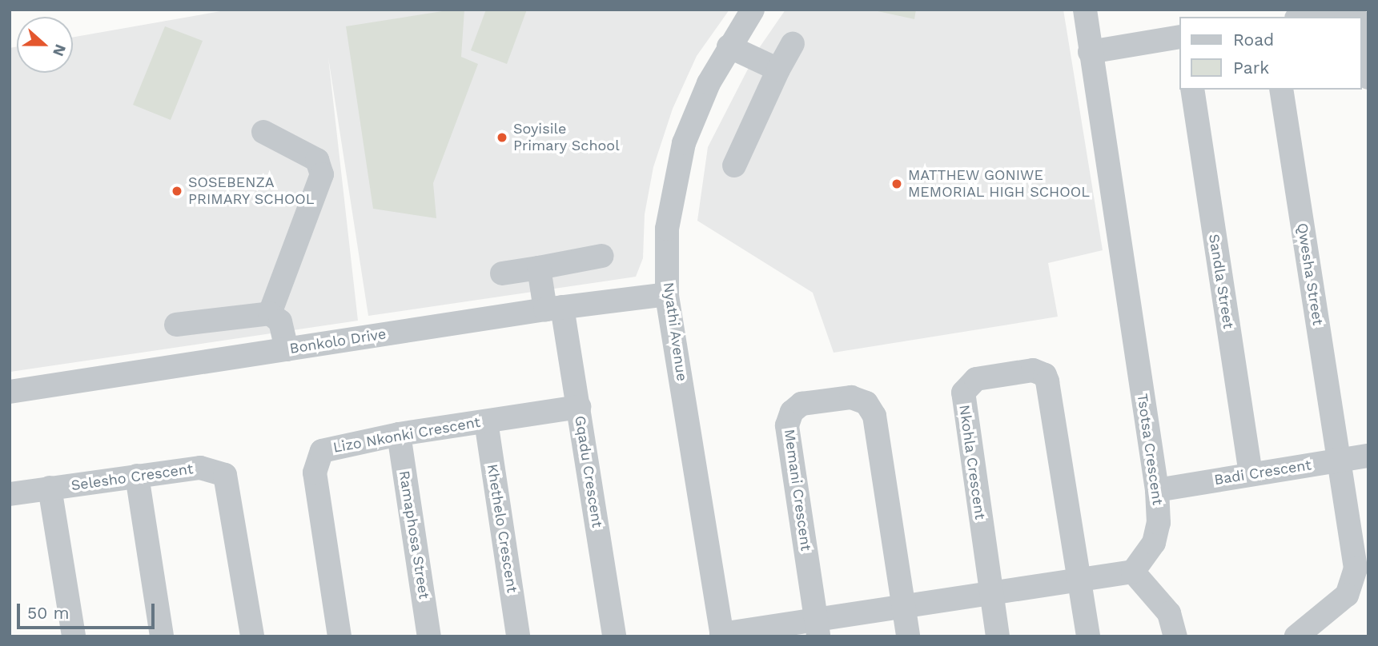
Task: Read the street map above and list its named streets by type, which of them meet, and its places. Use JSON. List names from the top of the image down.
{
  "streets": {
    "street": [
      "Qwesha Street",
      "Sandla Street",
      "Nyathi Avenue",
      "Bonkolo Drive",
      "Lizo Nkonki Crescent",
      "Tsotsa Crescent",
      "Nkohla Crescent",
      "Gqadu Crescent",
      "Badi Crescent",
      "Selesho Crescent",
      "Memani Crescent",
      "Khethelo Crescent",
      "Ramaphosa Street"
    ]
  },
  "crossings": [
    ["Qwesha Street", "Badi Crescent"],
    ["Sandla Street", "Badi Crescent"],
    ["Nyathi Avenue", "Bonkolo Drive"],
    ["Bonkolo Drive", "Gqadu Crescent"],
    ["Lizo Nkonki Crescent", "Gqadu Crescent"],
    ["Lizo Nkonki Crescent", "Khethelo Crescent"],
    ["Lizo Nkonki Crescent", "Ramaphosa Street"],
    ["Tsotsa Crescent", "Badi Crescent"]
  ],
  "places": ["Soyisile Primary School", "MATTHEW GONIWE MEMORIAL HIGH SCHOOL", "SOSEBENZA PRIMARY SCHOOL"],
  "legend": ["Road", "Park"],
  "scale_bar": "50 m",
  "north": "right"
}
